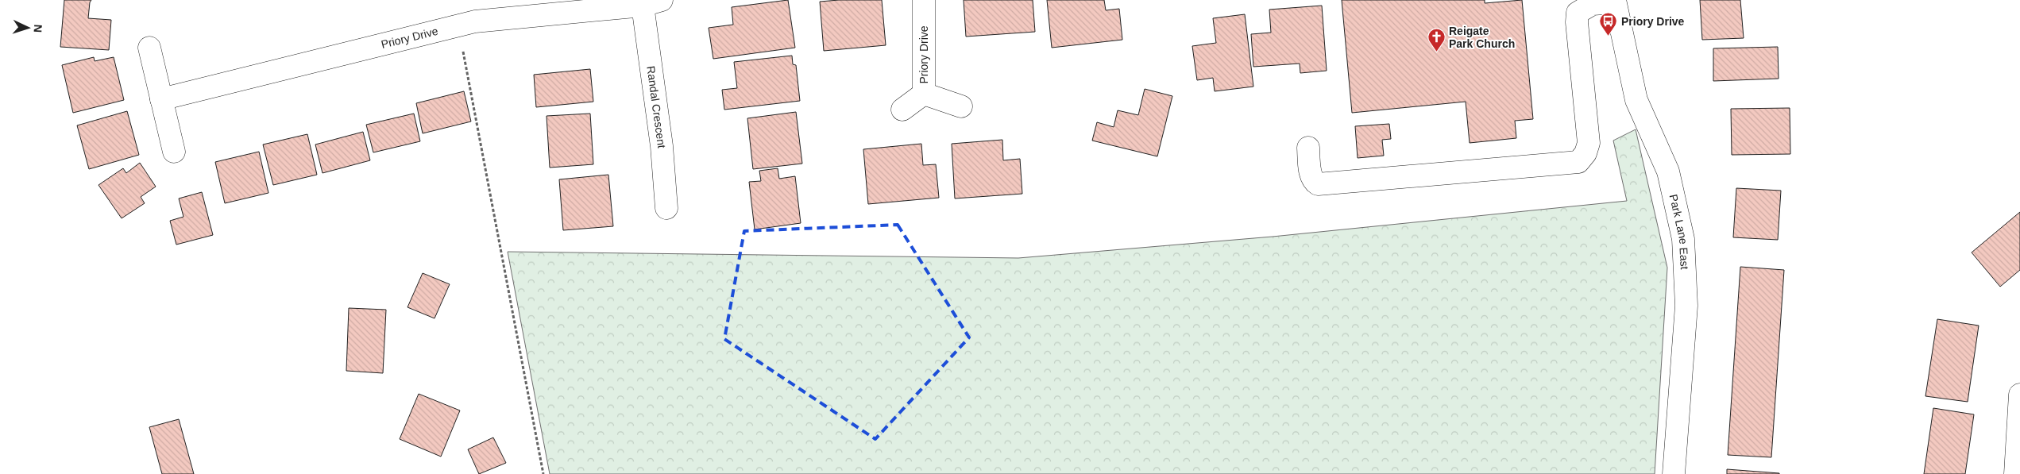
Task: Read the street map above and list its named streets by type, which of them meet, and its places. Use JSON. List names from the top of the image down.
{
  "streets": {
    "street": ["Priory Drive", "Randal Crescent", "Park Lane East"]
  },
  "crossings": [
    ["Priory Drive", "Randal Crescent"]
  ],
  "places": {
    "bus stop": ["Priory Drive"],
    "church": ["Reigate Park Church"]
  },
  "north": "right"
}
